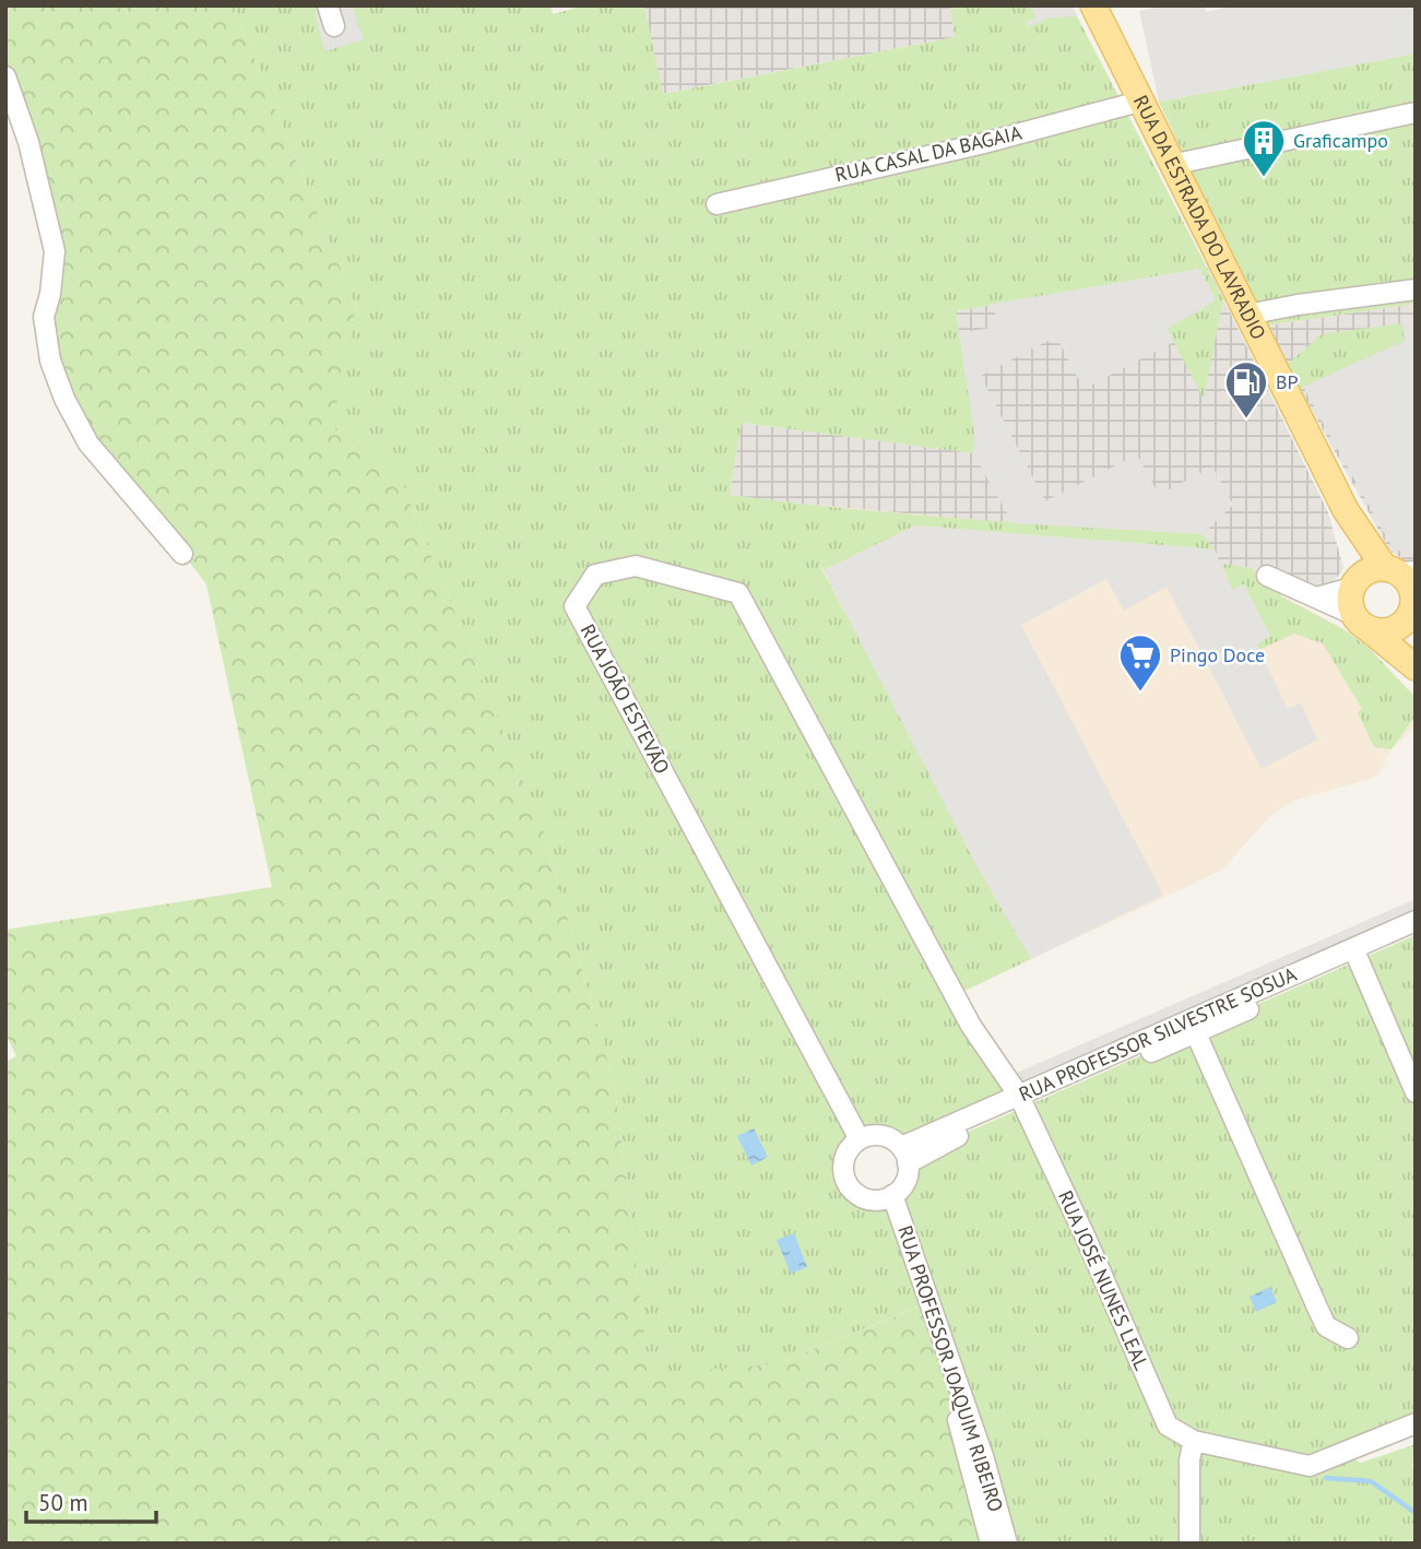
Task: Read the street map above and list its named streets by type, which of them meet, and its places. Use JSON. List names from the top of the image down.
{
  "streets": {
    "main road": ["RUA DA ESTRADA DO LAVRADIO"],
    "street": [
      "RUA CASAL DA BAGAIA",
      "RUA JOÃO ESTEVÃO",
      "RUA PROFESSOR SILVESTRE SOSUA",
      "RUA JOSÉ NUNES LEAL",
      "RUA PROFESSOR JOAQUIM RIBEIRO"
    ]
  },
  "crossings": [
    ["RUA CASAL DA BAGAIA", "RUA DA ESTRADA DO LAVRADIO"],
    ["RUA JOÃO ESTEVÃO", "RUA PROFESSOR SILVESTRE SOSUA"],
    ["RUA JOÃO ESTEVÃO", "RUA JOSÉ NUNES LEAL"],
    ["RUA JOÃO ESTEVÃO", "RUA PROFESSOR JOAQUIM RIBEIRO"],
    ["RUA PROFESSOR SILVESTRE SOSUA", "RUA JOSÉ NUNES LEAL"],
    ["RUA PROFESSOR SILVESTRE SOSUA", "RUA PROFESSOR JOAQUIM RIBEIRO"]
  ],
  "places": {
    "building": ["Graficampo"],
    "fuel station": ["BP"],
    "supermarket": ["Pingo Doce"]
  },
  "scale_bar": "50 m"
}
